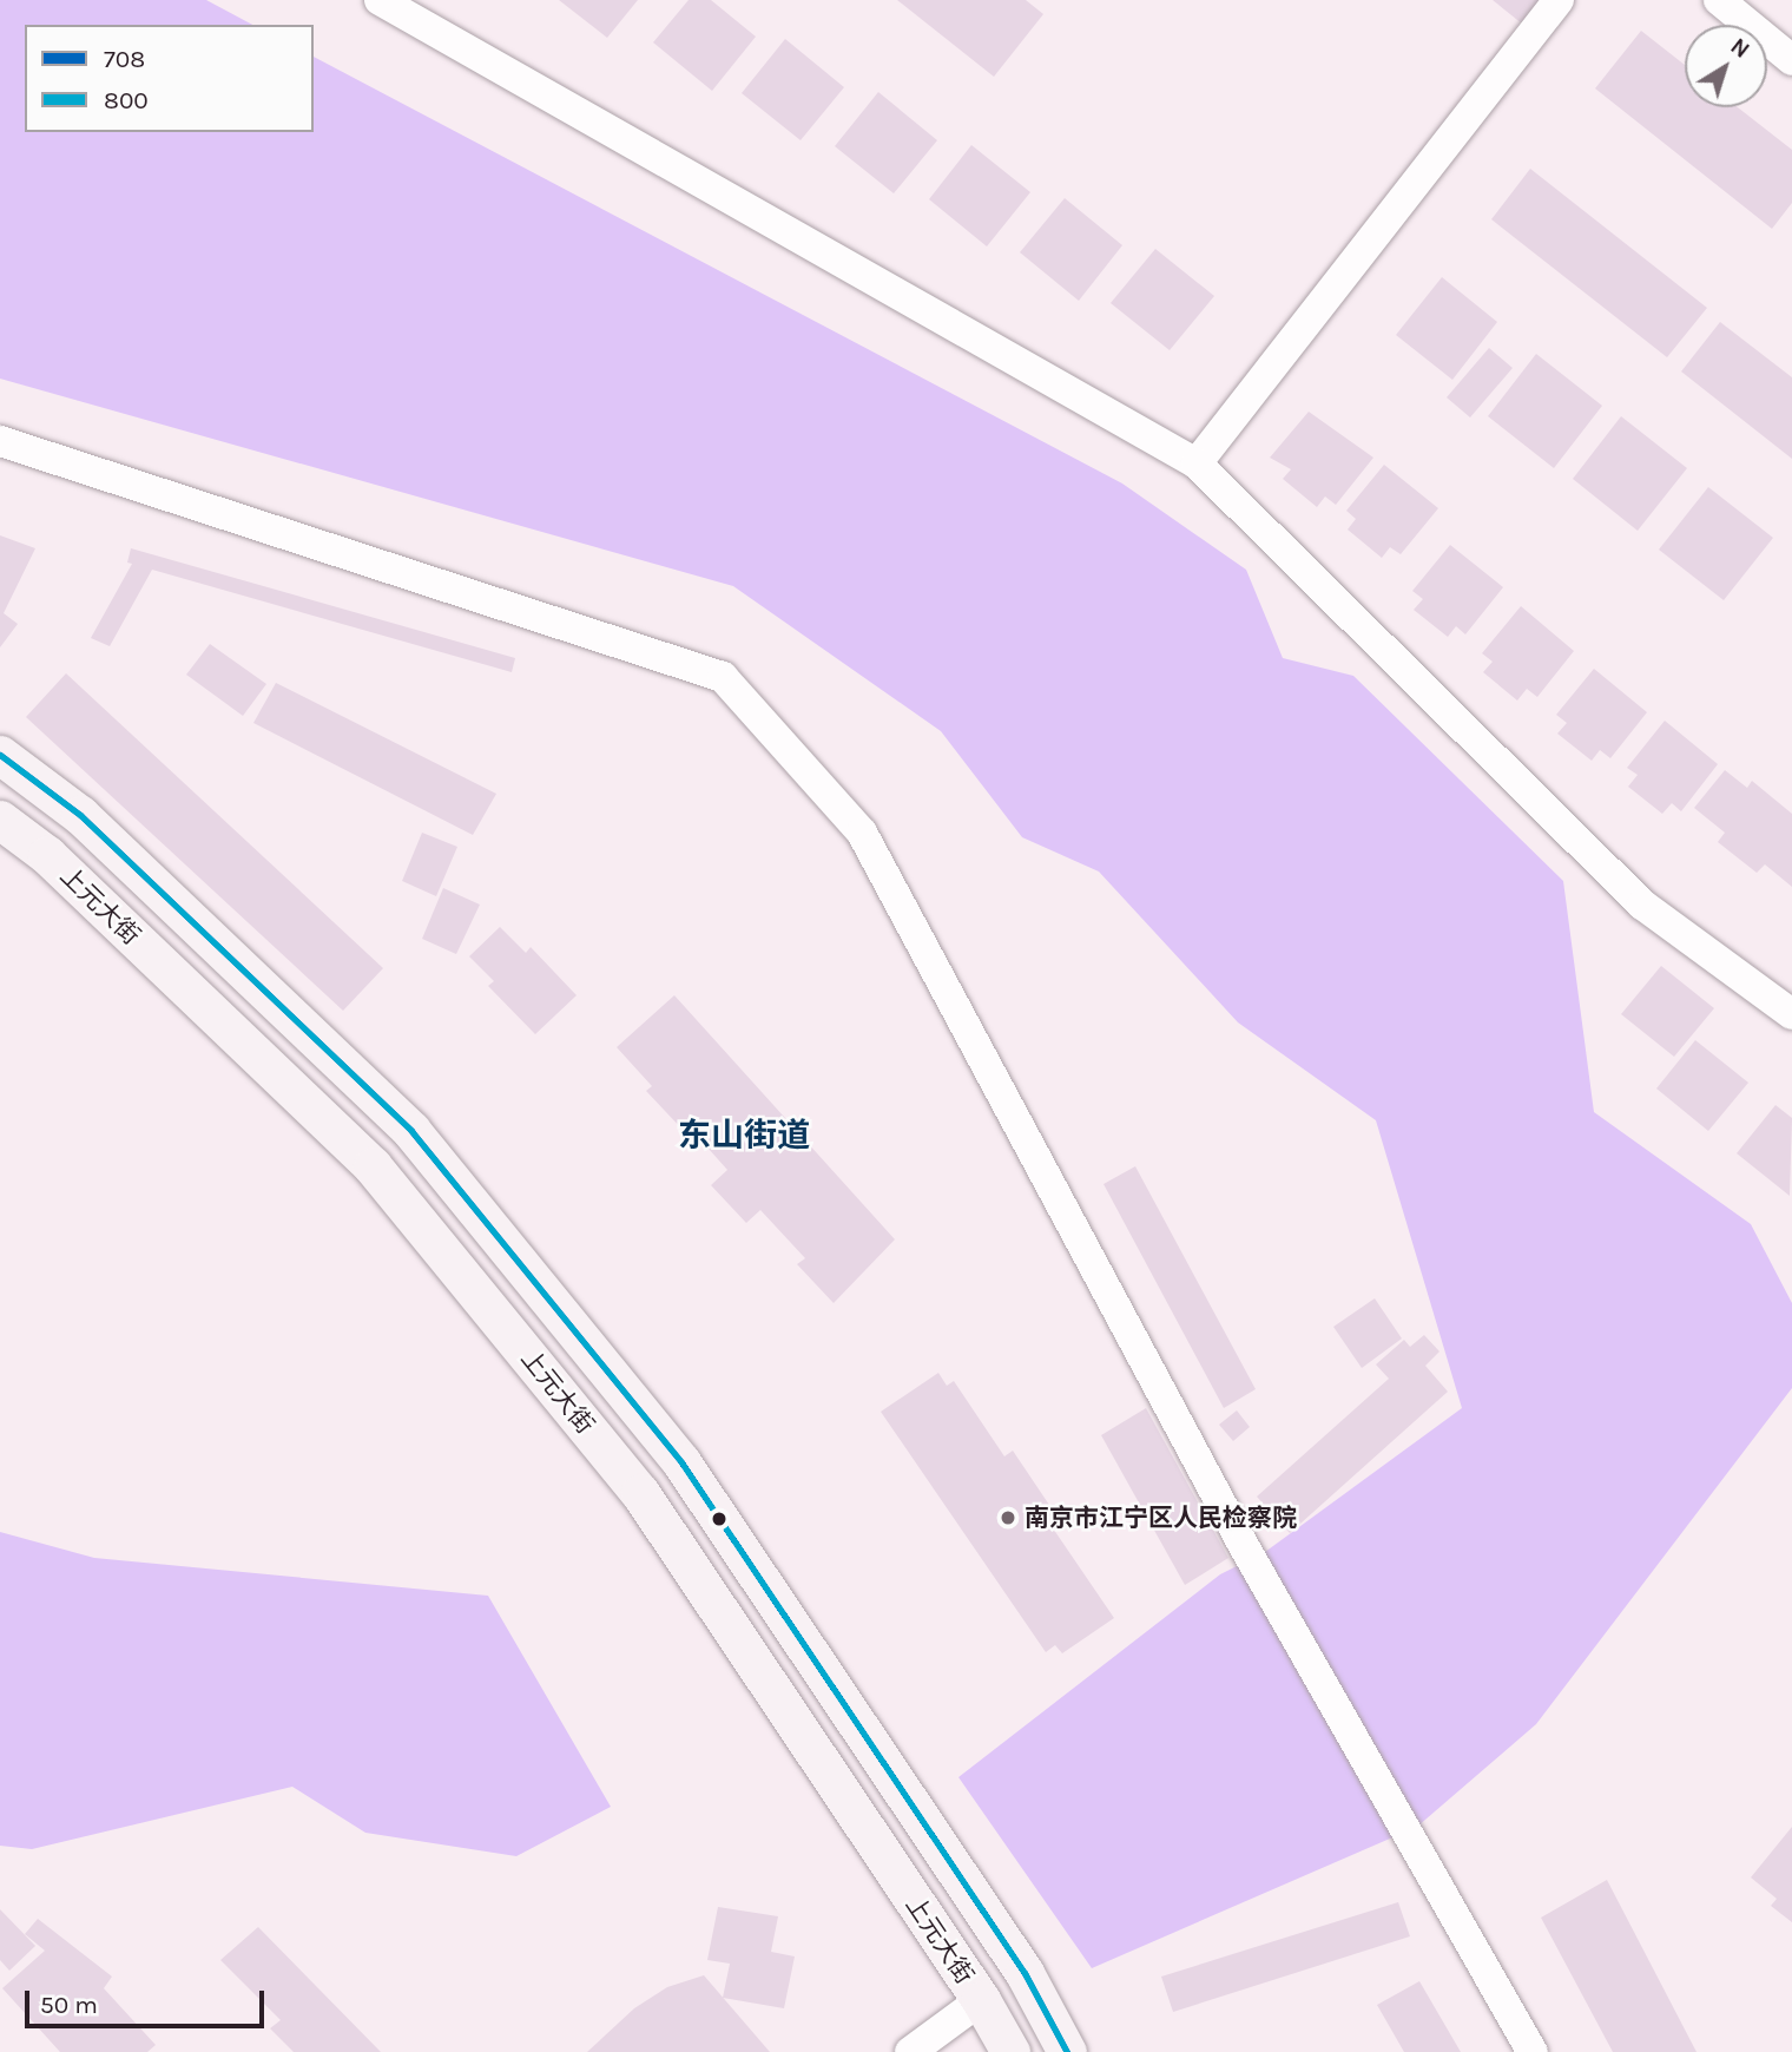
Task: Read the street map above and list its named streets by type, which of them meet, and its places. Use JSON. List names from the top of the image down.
{
  "streets": {
    "main road": ["上元大街"]
  },
  "districts": ["东山街道"],
  "places": ["南京市江宁区人民检察院"],
  "lines": ["transit line 708", "transit line 800"],
  "legend": ["708", "800"],
  "scale_bar": "50 m",
  "north": "top right"
}
